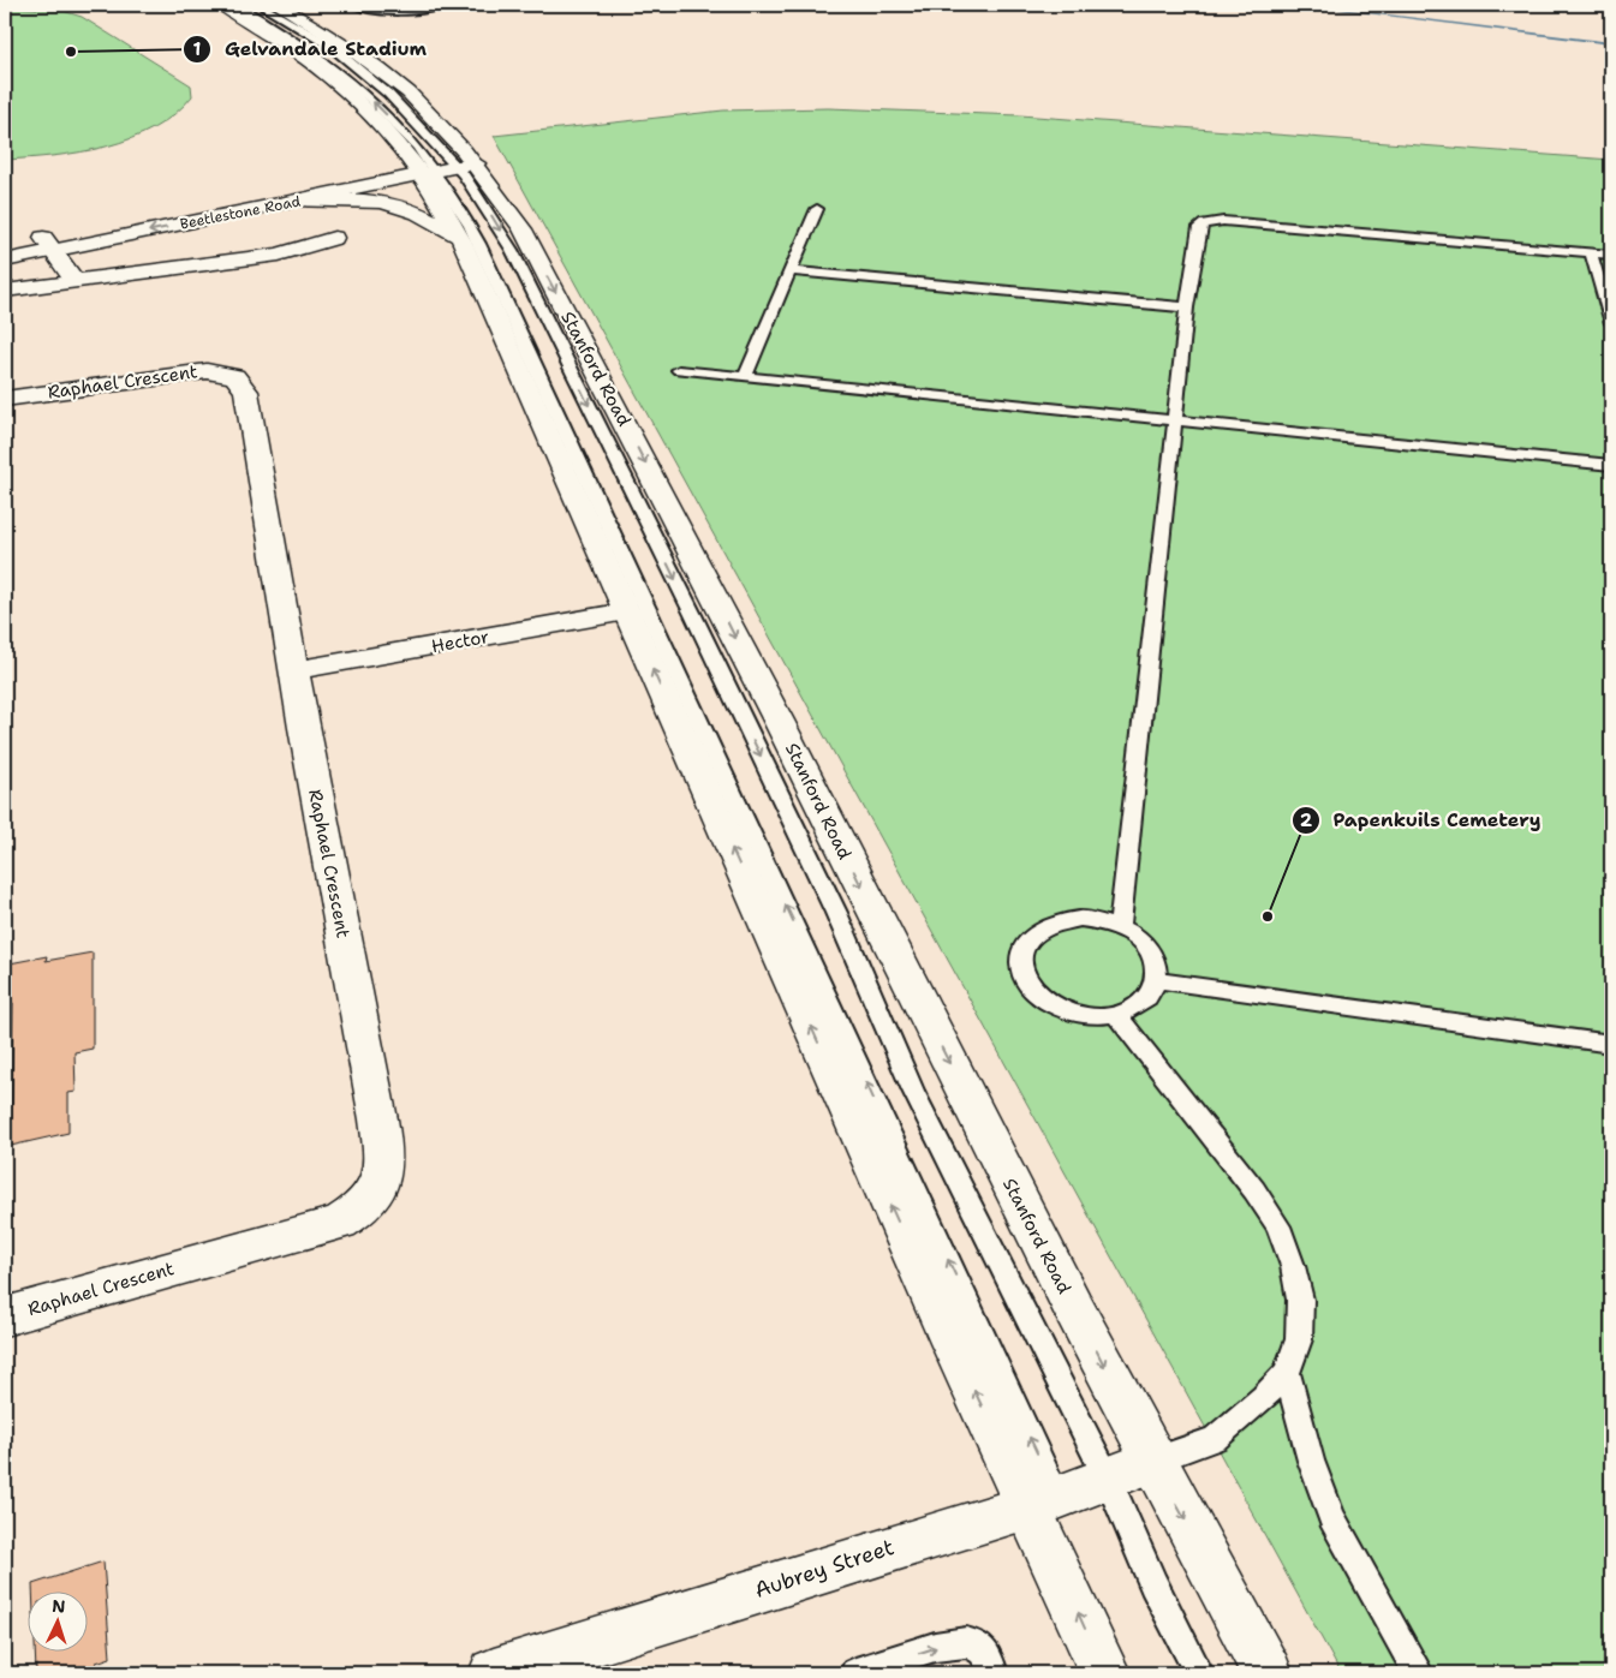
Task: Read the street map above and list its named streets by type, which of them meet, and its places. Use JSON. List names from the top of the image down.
{
  "streets": {
    "main road": [
      "Beetlestone Road",
      "Stanford Road",
      "Raphael Crescent",
      "Hector",
      "Aubrey Street"
    ]
  },
  "crossings": [
    ["Beetlestone Road", "Stanford Road"],
    ["Stanford Road", "Hector"],
    ["Stanford Road", "Aubrey Street"],
    ["Raphael Crescent", "Hector"]
  ],
  "places": ["Gelvandale Stadium", "Papenkuils Cemetery"],
  "north": "top"
}
